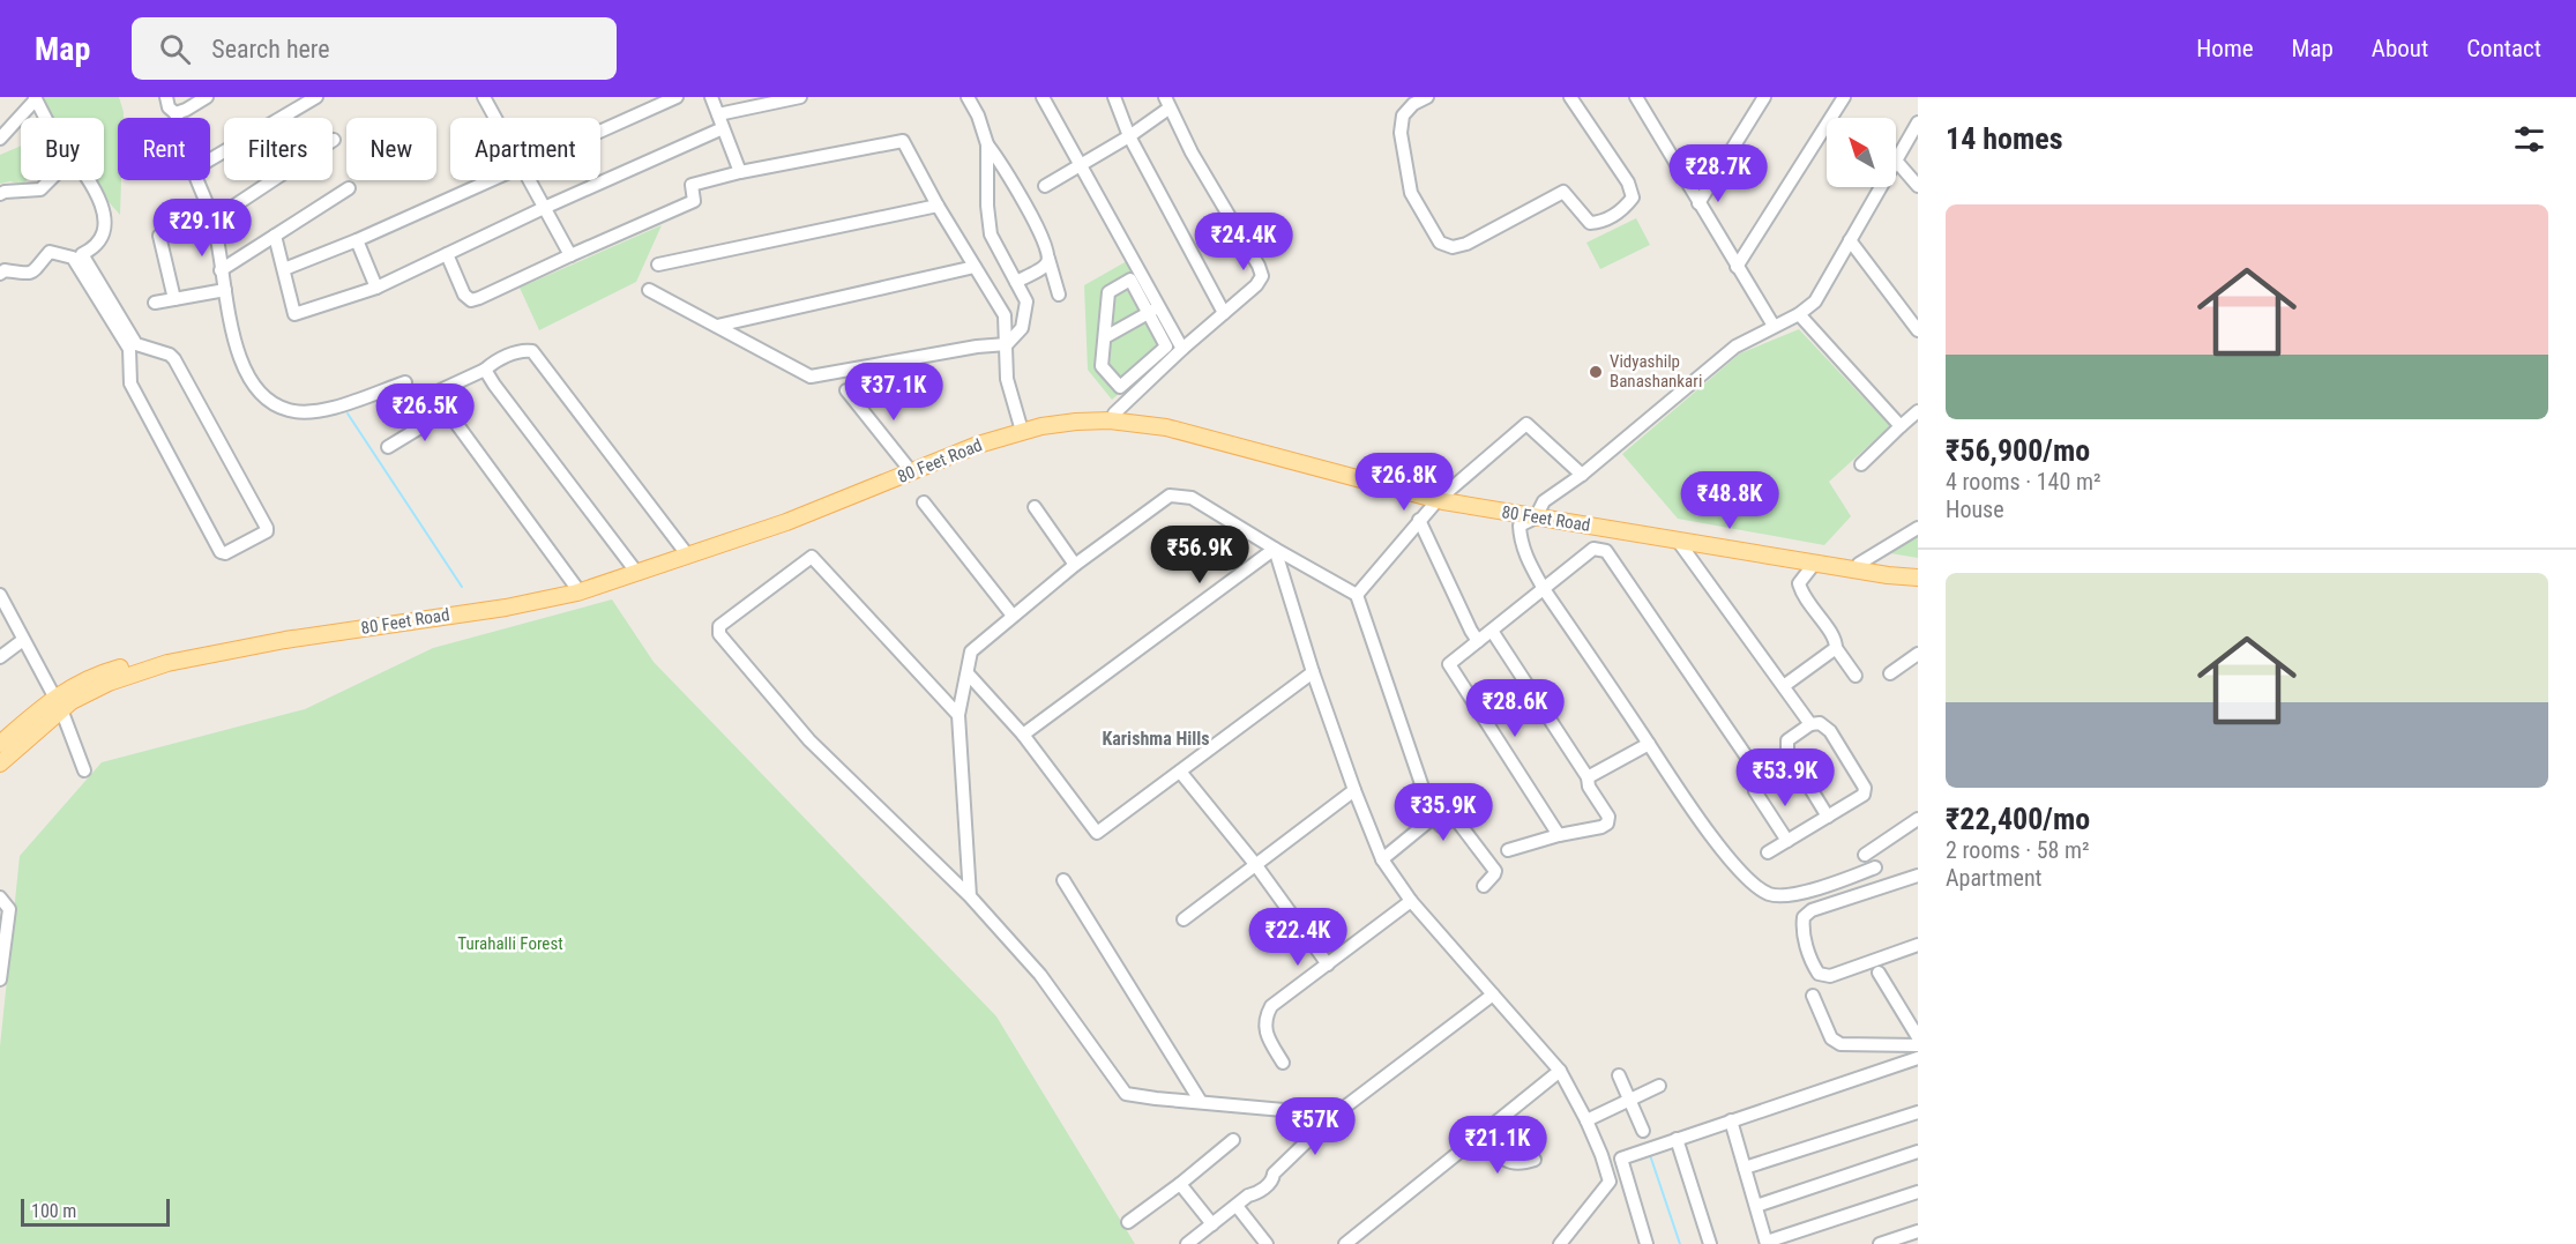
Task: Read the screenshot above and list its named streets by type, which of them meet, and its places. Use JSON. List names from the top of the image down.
{
  "streets": {
    "main road": ["80 Feet Road"]
  },
  "districts": ["Karishma Hills"],
  "parks": ["Turahalli Forest"],
  "places": ["Vidyashilp Banashankari"],
  "scale_bar": "100 m",
  "north": "top left",
  "page": {
    "header": "Map",
    "search": "Search here",
    "nav": [
      "Home",
      "Map",
      "About",
      "Contact"
    ],
    "heading": "14 homes",
    "chip": [
      "Buy",
      "Rent",
      "Filters",
      "New",
      "Apartment"
    ],
    "price": [
      "₹28.7K",
      "₹29.1K",
      "₹24.4K",
      "₹37.1K",
      "₹26.5K",
      "₹26.8K",
      "₹48.8K",
      "₹56.9K",
      "₹28.6K",
      "₹53.9K",
      "₹35.9K",
      "₹22.4K",
      "₹57K",
      "₹21.1K"
    ],
    "list": [
      {
        "name": "₹56,900/mo",
        "note": "4 rooms · 140 m² · House"
      },
      {
        "name": "₹22,400/mo",
        "note": "2 rooms · 58 m² · Apartment"
      }
    ],
    "scale": "100 m"
  }
}
